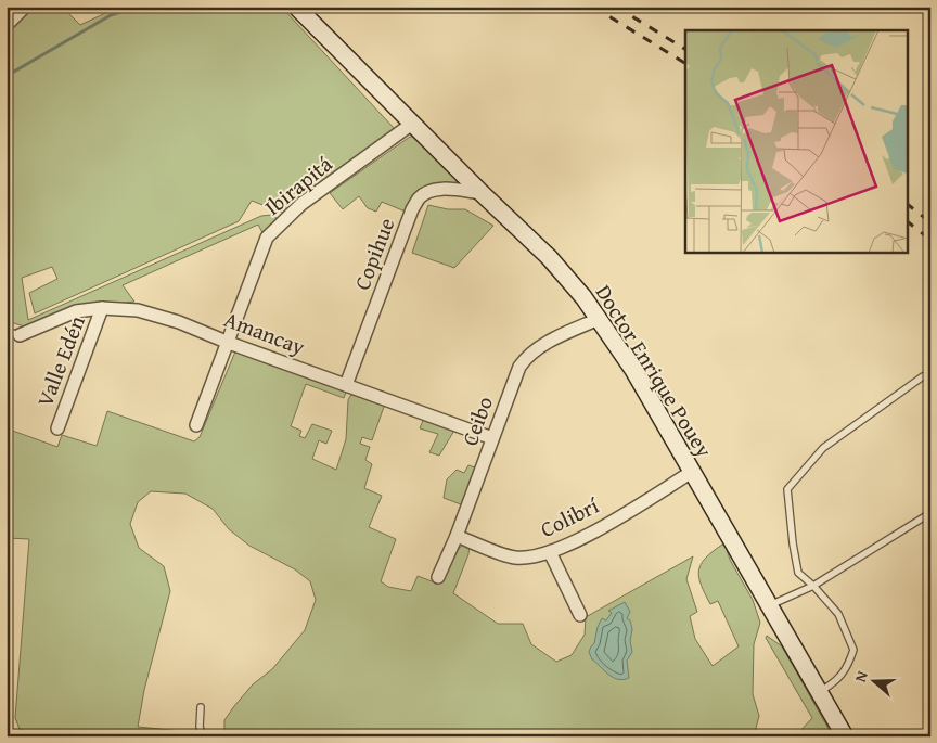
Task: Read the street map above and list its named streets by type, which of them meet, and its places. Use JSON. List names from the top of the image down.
{
  "streets": {
    "street": [
      "Ibirapitá",
      "Copihue",
      "Amancay",
      "Valle Edén",
      "Doctor Enrique Pouey",
      "Ceibo",
      "Colibrí"
    ]
  },
  "crossings": [
    ["Ibirapitá", "Amancay"],
    ["Ibirapitá", "Doctor Enrique Pouey"],
    ["Copihue", "Amancay"],
    ["Copihue", "Doctor Enrique Pouey"],
    ["Amancay", "Valle Edén"],
    ["Amancay", "Ceibo"],
    ["Doctor Enrique Pouey", "Ceibo"],
    ["Doctor Enrique Pouey", "Colibrí"],
    ["Ceibo", "Colibrí"]
  ],
  "north": "left"
}
